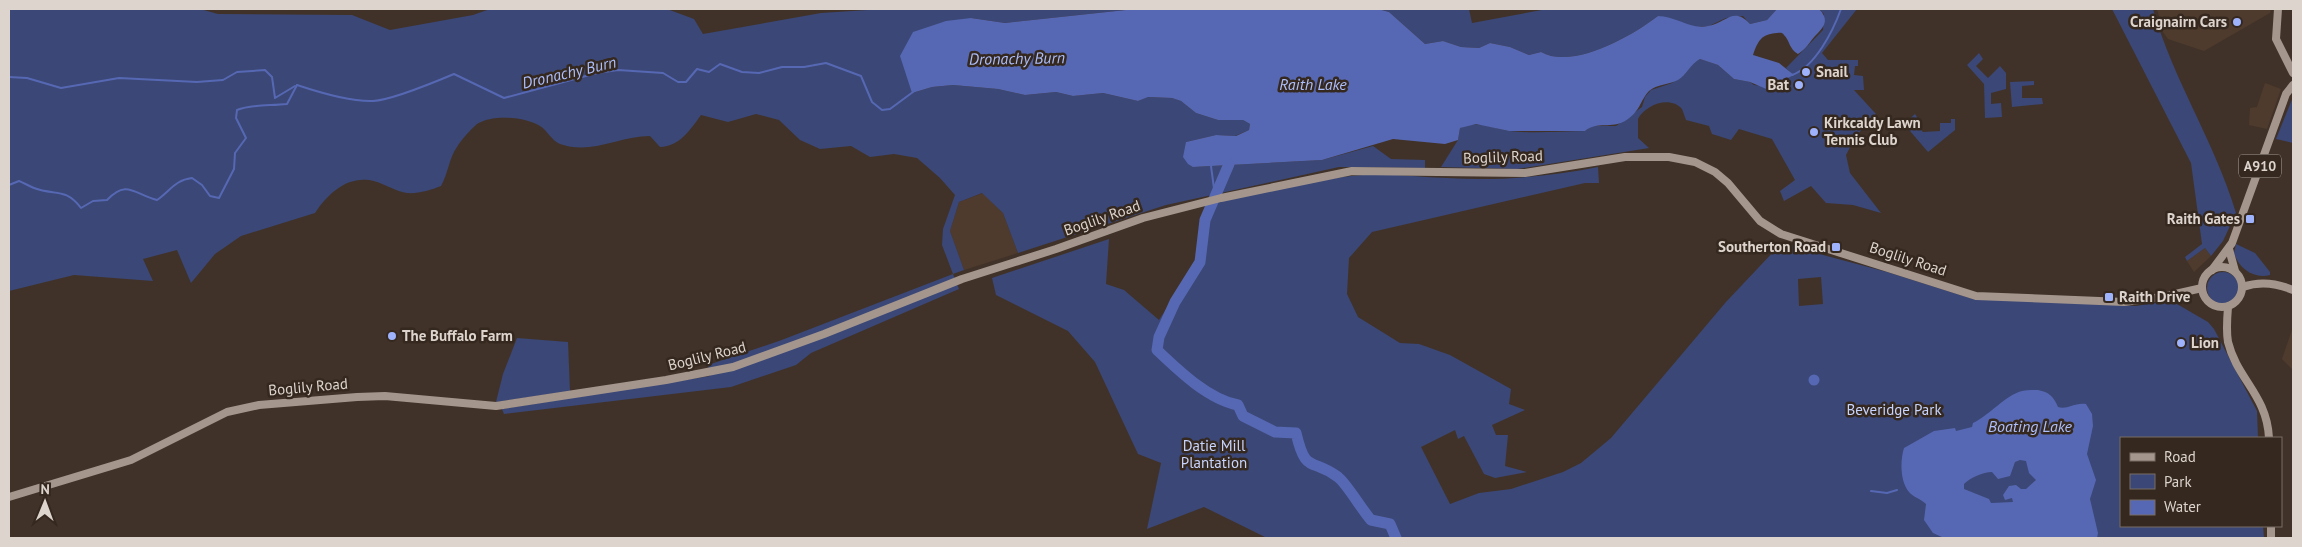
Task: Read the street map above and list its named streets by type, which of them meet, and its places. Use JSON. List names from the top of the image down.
{
  "streets": {
    "main road": ["Boglily Road", "A910"]
  },
  "crossings": [
    ["Boglily Road", "A910"]
  ],
  "water": ["Dronachy Burn", "Raith Lake", "Boating Lake"],
  "parks": ["Beveridge Park", "Datie Mill Plantation"],
  "places": {
    "other": [
      "Craignairn Cars",
      "Snail",
      "Bat",
      "Kirkcaldy Lawn Tennis Club",
      "The Buffalo Farm",
      "Lion"
    ],
    "transit": ["Raith Gates", "Southerton Road", "Raith Drive"]
  },
  "legend": ["Road", "Park", "Water"],
  "north": "top"
}
